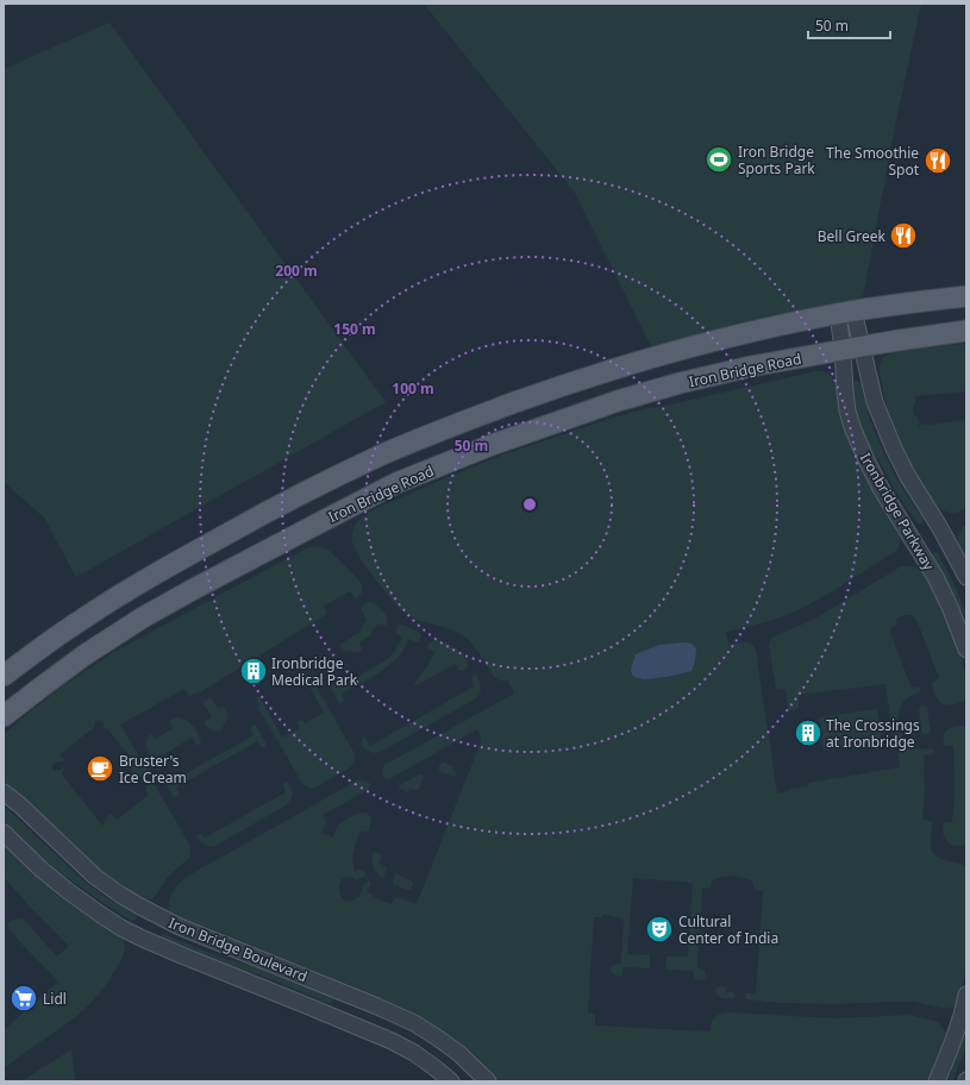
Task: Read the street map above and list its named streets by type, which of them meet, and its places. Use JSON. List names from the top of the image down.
{
  "streets": {
    "main road": ["Iron Bridge Road"],
    "street": ["Ironbridge Parkway", "Iron Bridge Boulevard"]
  },
  "crossings": [
    ["Iron Bridge Road", "Ironbridge Parkway"]
  ],
  "places": {
    "sports": ["Iron Bridge Sports Park"],
    "restaurant": ["The Smoothie Spot", "Bell Greek"],
    "building": ["Ironbridge Medical Park", "The Crossings at Ironbridge"],
    "cafe": ["Bruster's Ice Cream"],
    "theatre": ["Cultural Center of India"],
    "supermarket": ["Lidl"]
  },
  "scale_bar": "50 m",
  "rings": [
    "200 m",
    "150 m",
    "100 m",
    "50 m"
  ]
}
